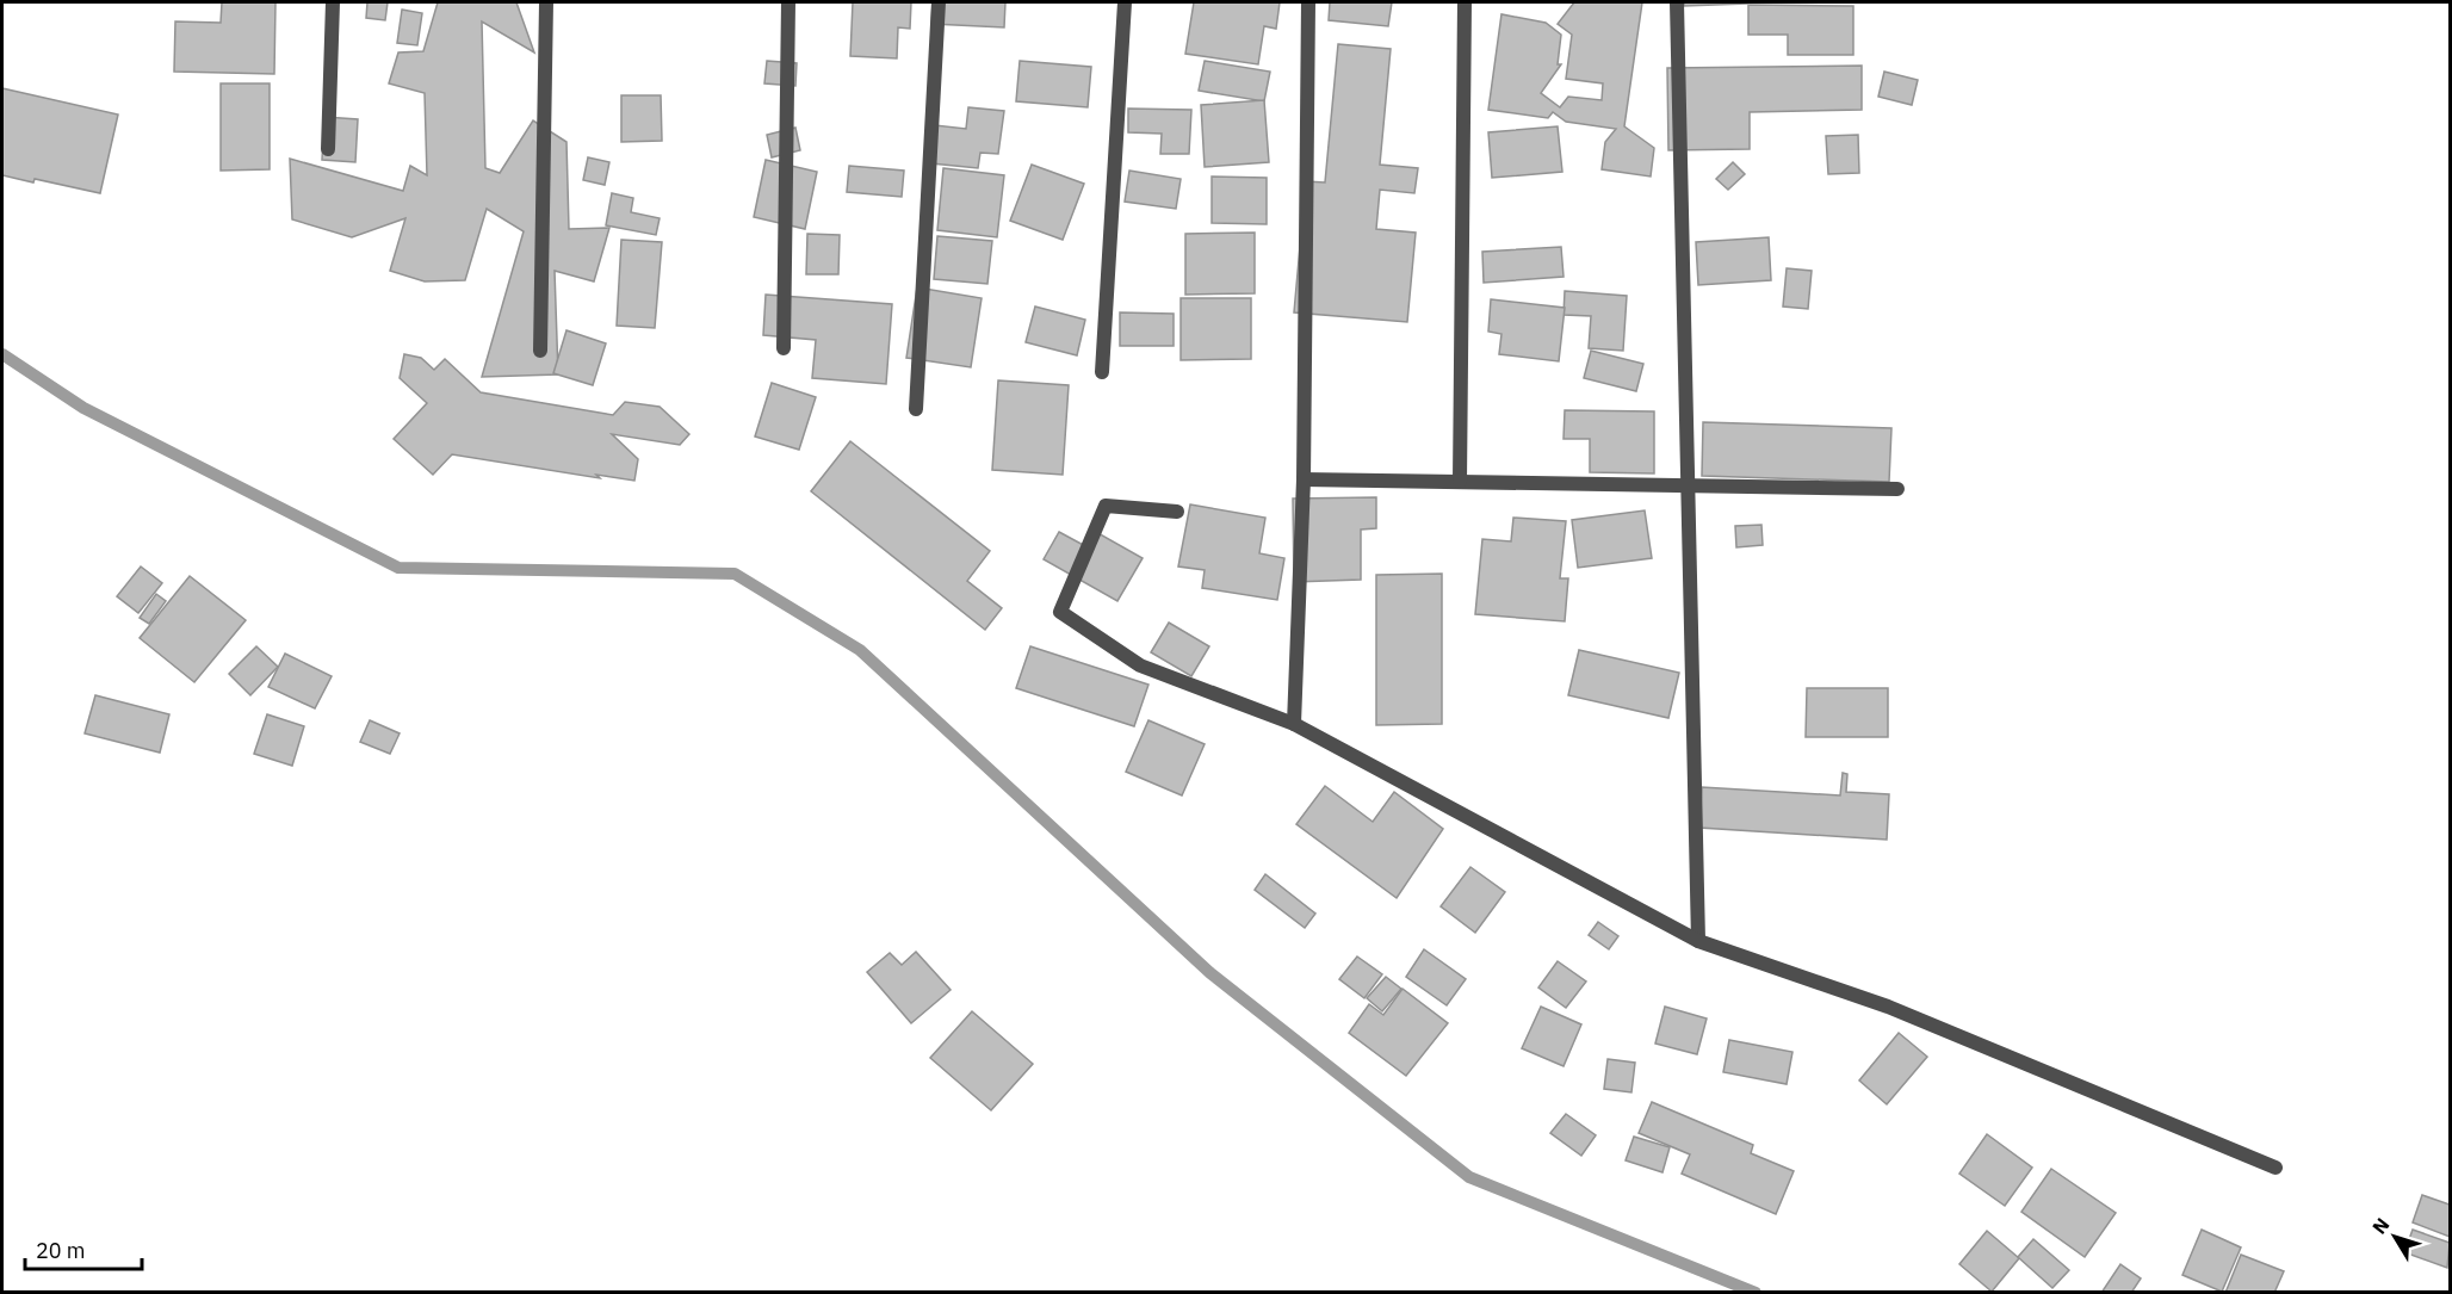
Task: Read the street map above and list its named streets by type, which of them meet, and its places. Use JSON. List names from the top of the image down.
{
  "scale_bar": "20 m",
  "north": "top left"
}
